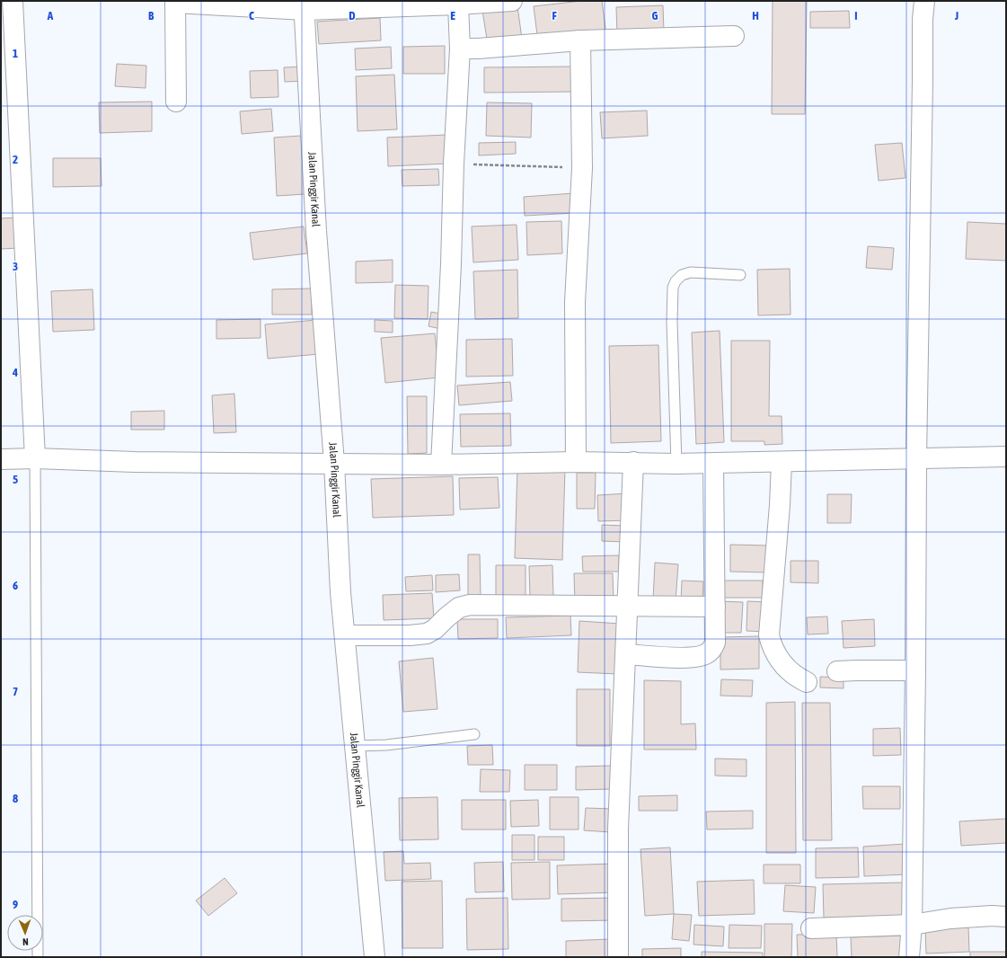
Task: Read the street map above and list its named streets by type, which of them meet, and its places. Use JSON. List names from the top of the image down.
{
  "streets": {
    "street": ["Jalan Pinggir Kanal"]
  },
  "north": "bottom",
  "grid": {
    "columns": [
      "A",
      "B",
      "C",
      "D",
      "E",
      "F",
      "G",
      "H",
      "I",
      "J"
    ],
    "rows": [
      "1",
      "2",
      "3",
      "4",
      "5",
      "6",
      "7",
      "8",
      "9"
    ]
  }
}
